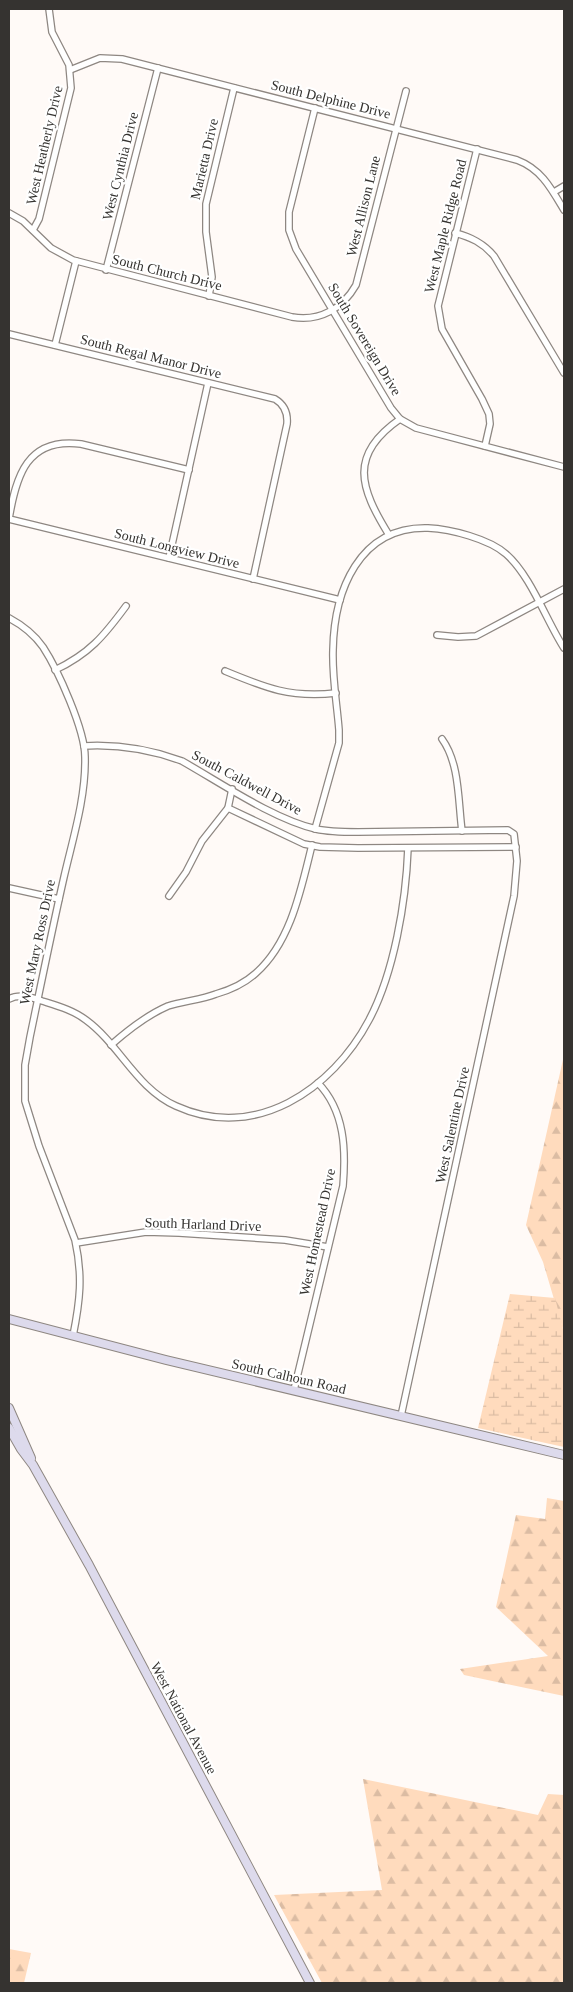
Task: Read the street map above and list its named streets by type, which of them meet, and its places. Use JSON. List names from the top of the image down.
{
  "streets": {
    "main road": ["South Calhoun Road", "West National Avenue"],
    "street": [
      "South Delphine Drive",
      "West Heatherly Drive",
      "Marietta Drive",
      "West Cynthia Drive",
      "West Allison Lane",
      "West Maple Ridge Road",
      "South Church Drive",
      "South Sovereign Drive",
      "South Regal Manor Drive",
      "South Longview Drive",
      "South Caldwell Drive",
      "West Mary Ross Drive",
      "West Salentine Drive",
      "South Harland Drive",
      "West Homestead Drive"
    ]
  },
  "crossings": [
    ["South Delphine Drive", "West Heatherly Drive"],
    ["South Delphine Drive", "Marietta Drive"],
    ["South Delphine Drive", "West Cynthia Drive"],
    ["South Delphine Drive", "West Allison Lane"],
    ["South Delphine Drive", "West Maple Ridge Road"],
    ["South Delphine Drive", "South Sovereign Drive"],
    ["West Heatherly Drive", "South Church Drive"],
    ["Marietta Drive", "South Church Drive"],
    ["West Cynthia Drive", "South Church Drive"],
    ["West Allison Lane", "South Church Drive"],
    ["West Allison Lane", "South Sovereign Drive"],
    ["West Maple Ridge Road", "South Sovereign Drive"],
    ["South Church Drive", "South Sovereign Drive"],
    ["South Regal Manor Drive", "South Longview Drive"],
    ["South Caldwell Drive", "West Mary Ross Drive"],
    ["South Caldwell Drive", "West Salentine Drive"],
    ["West Mary Ross Drive", "South Harland Drive"],
    ["West Mary Ross Drive", "South Calhoun Road"],
    ["West Salentine Drive", "South Calhoun Road"],
    ["South Harland Drive", "West Homestead Drive"],
    ["West Homestead Drive", "South Calhoun Road"]
  ]
}
